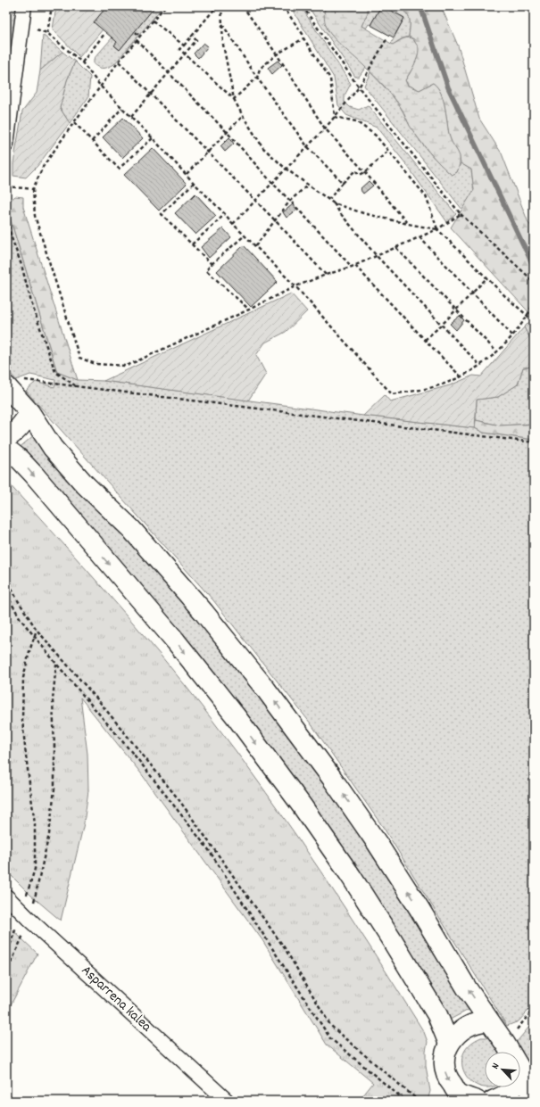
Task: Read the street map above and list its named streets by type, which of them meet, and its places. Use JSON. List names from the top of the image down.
{
  "streets": {
    "street": ["Asparrena kalea"]
  },
  "north": "top left"
}
